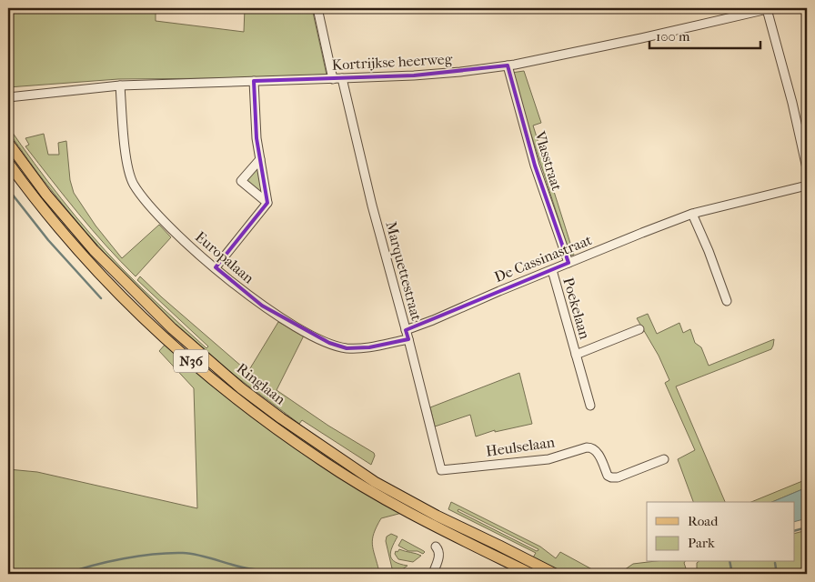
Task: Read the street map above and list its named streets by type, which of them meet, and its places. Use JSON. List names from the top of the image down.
{
  "streets": {
    "main road": ["N36", "Ringlaan"],
    "street": [
      "Kortrijkse heerweg",
      "Vlasstraat",
      "Europalaan",
      "De Cassinastraat",
      "Marquettestraat",
      "Poekelaan",
      "Heulselaan"
    ]
  },
  "crossings": [
    ["Kortrijkse heerweg", "Vlasstraat"],
    ["Kortrijkse heerweg", "Europalaan"],
    ["Kortrijkse heerweg", "Marquettestraat"],
    ["Vlasstraat", "De Cassinastraat"],
    ["Europalaan", "Marquettestraat"],
    ["De Cassinastraat", "Marquettestraat"],
    ["De Cassinastraat", "Poekelaan"],
    ["Marquettestraat", "Heulselaan"]
  ],
  "legend": ["Road", "Park"],
  "scale_bar": "100 m"
}
